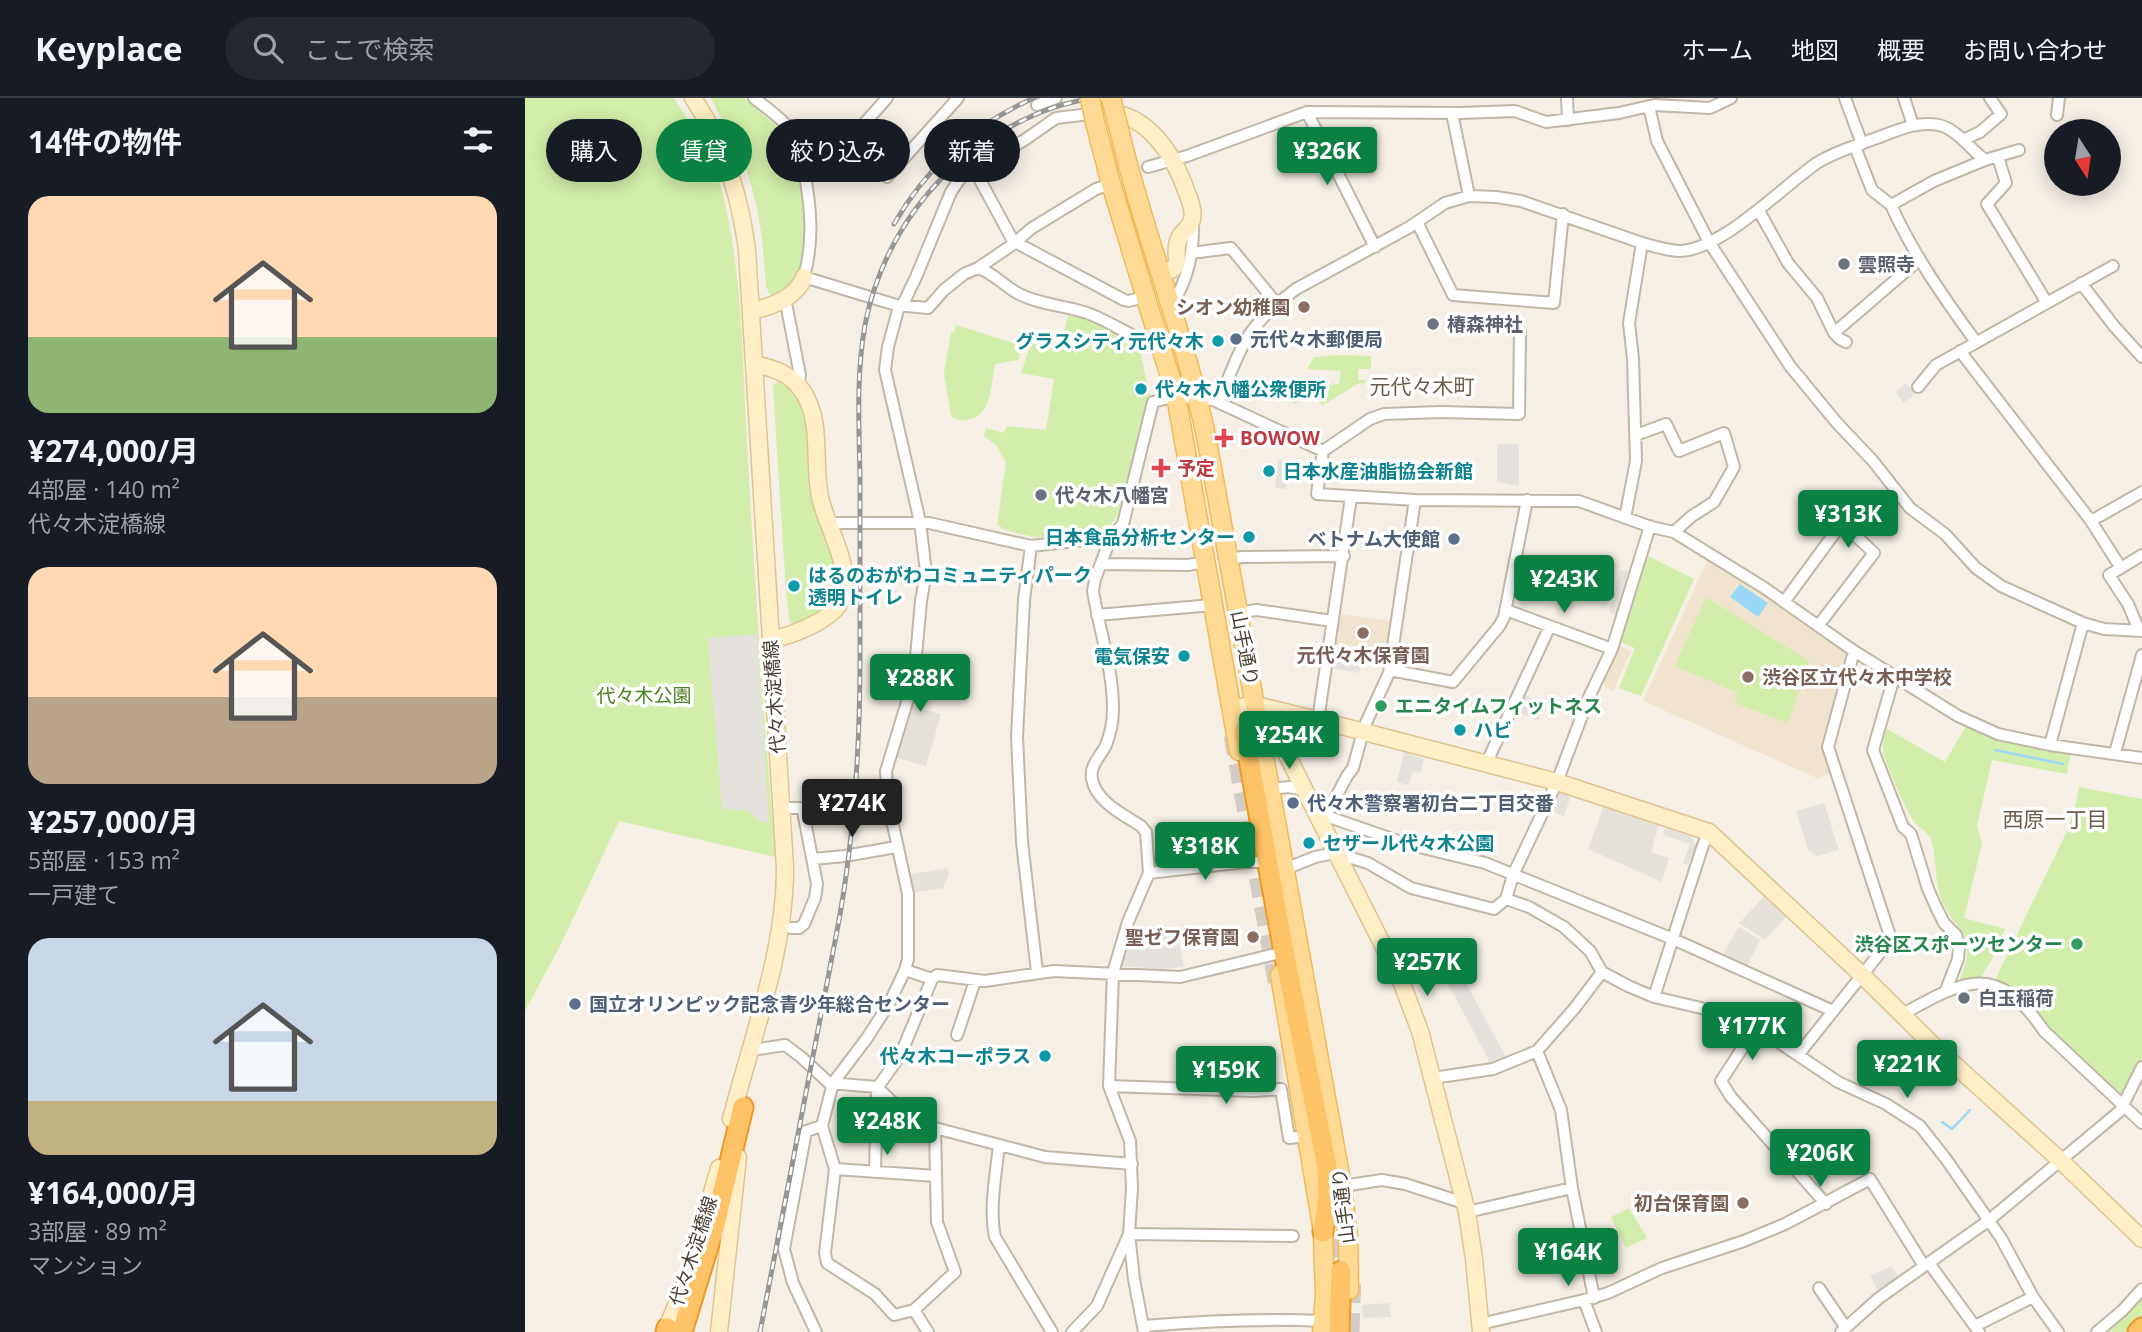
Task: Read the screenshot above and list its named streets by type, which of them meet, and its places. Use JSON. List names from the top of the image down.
{
  "streets": {
    "main road": ["山手通り"],
    "street": ["代々木淀橋線"]
  },
  "districts": ["元代々木町", "西原一丁目"],
  "parks": ["代々木公園"],
  "places": {
    "other": [
      "雲照寺",
      "シオン幼稚園",
      "椿森神社",
      "元代々木郵便局",
      "グラスシティ元代々木",
      "代々木八幡公衆便所",
      "日本水産油脂協会新館",
      "代々木八幡宮",
      "日本食品分析センター",
      "ベトナム大使館",
      "はるのおがわコミュニティパーク 透明トイレ",
      "元代々木保育園",
      "電気保安",
      "渋谷区立代々木中学校",
      "エニタイムフィットネス",
      "ハビ",
      "代々木警察署初台二丁目交番",
      "セザール代々木公園",
      "聖ゼフ保育園",
      "渋谷区スポーツセンター",
      "白玉稲荷",
      "国立オリンピック記念青少年総合センター",
      "代々木コーポラス",
      "初台保育園"
    ],
    "health": ["BOWOW", "予定"]
  },
  "north": "bottom",
  "page": {
    "header": "Keyplace",
    "search": "ここで検索",
    "nav": [
      "ホーム",
      "地図",
      "概要",
      "お問い合わせ"
    ],
    "heading": "14件の物件",
    "chip": [
      "購入",
      "賃貸",
      "絞り込み",
      "新着"
    ],
    "price": [
      "¥326K",
      "¥313K",
      "¥243K",
      "¥288K",
      "¥254K",
      "¥274K",
      "¥318K",
      "¥257K",
      "¥177K",
      "¥221K",
      "¥159K",
      "¥248K",
      "¥206K",
      "¥164K"
    ],
    "list": [
      {
        "name": "¥274,000/月",
        "note": "4部屋 · 140 m² · 代々木淀橋線"
      },
      {
        "name": "¥257,000/月",
        "note": "5部屋 · 153 m² · 一戸建て"
      },
      {
        "name": "¥164,000/月",
        "note": "3部屋 · 89 m² · マンション"
      }
    ]
  }
}
